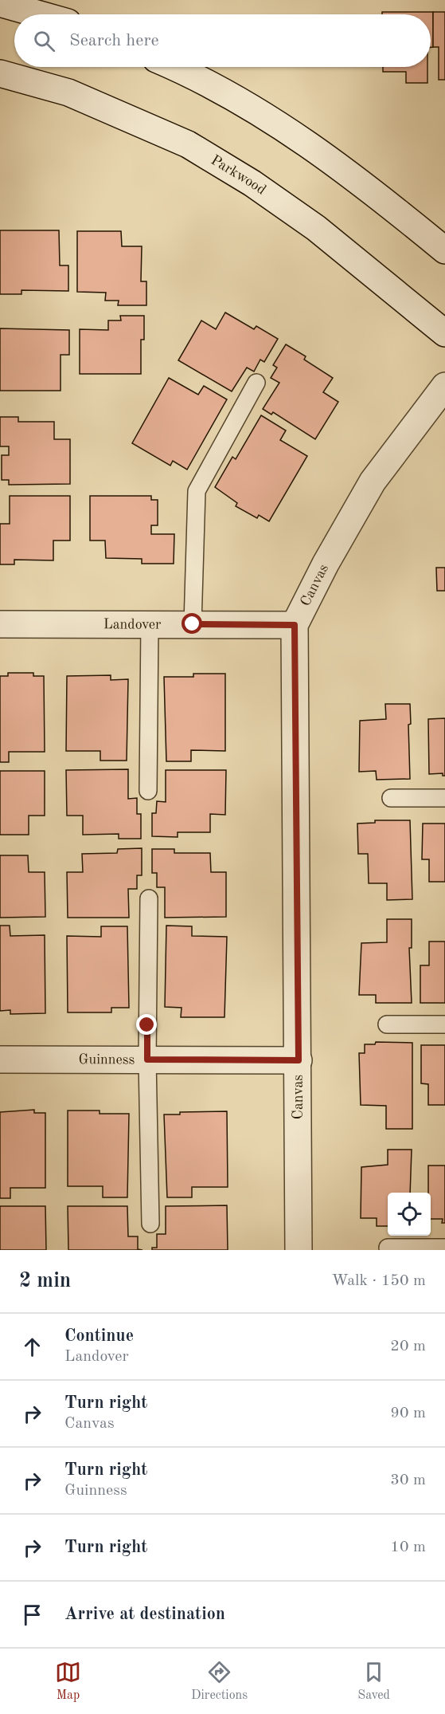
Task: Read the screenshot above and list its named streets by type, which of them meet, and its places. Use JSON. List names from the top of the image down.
{
  "streets": {
    "street": [
      "Parkwood",
      "Canvas",
      "Landover",
      "Guinness"
    ]
  },
  "crossings": [
    ["Canvas", "Landover"],
    ["Canvas", "Guinness"]
  ],
  "page": {
    "search": "Search here",
    "heading": ["2 min", "Walk · 150 m"],
    "list": [
      ["Continue", "Landover", "20 m"],
      ["Turn right", "Canvas", "90 m"],
      ["Turn right", "Guinness", "30 m"],
      ["Turn right", "10 m"],
      "Arrive at destination"
    ],
    "nav": ["Map", "Directions", "Saved"]
  }
}
